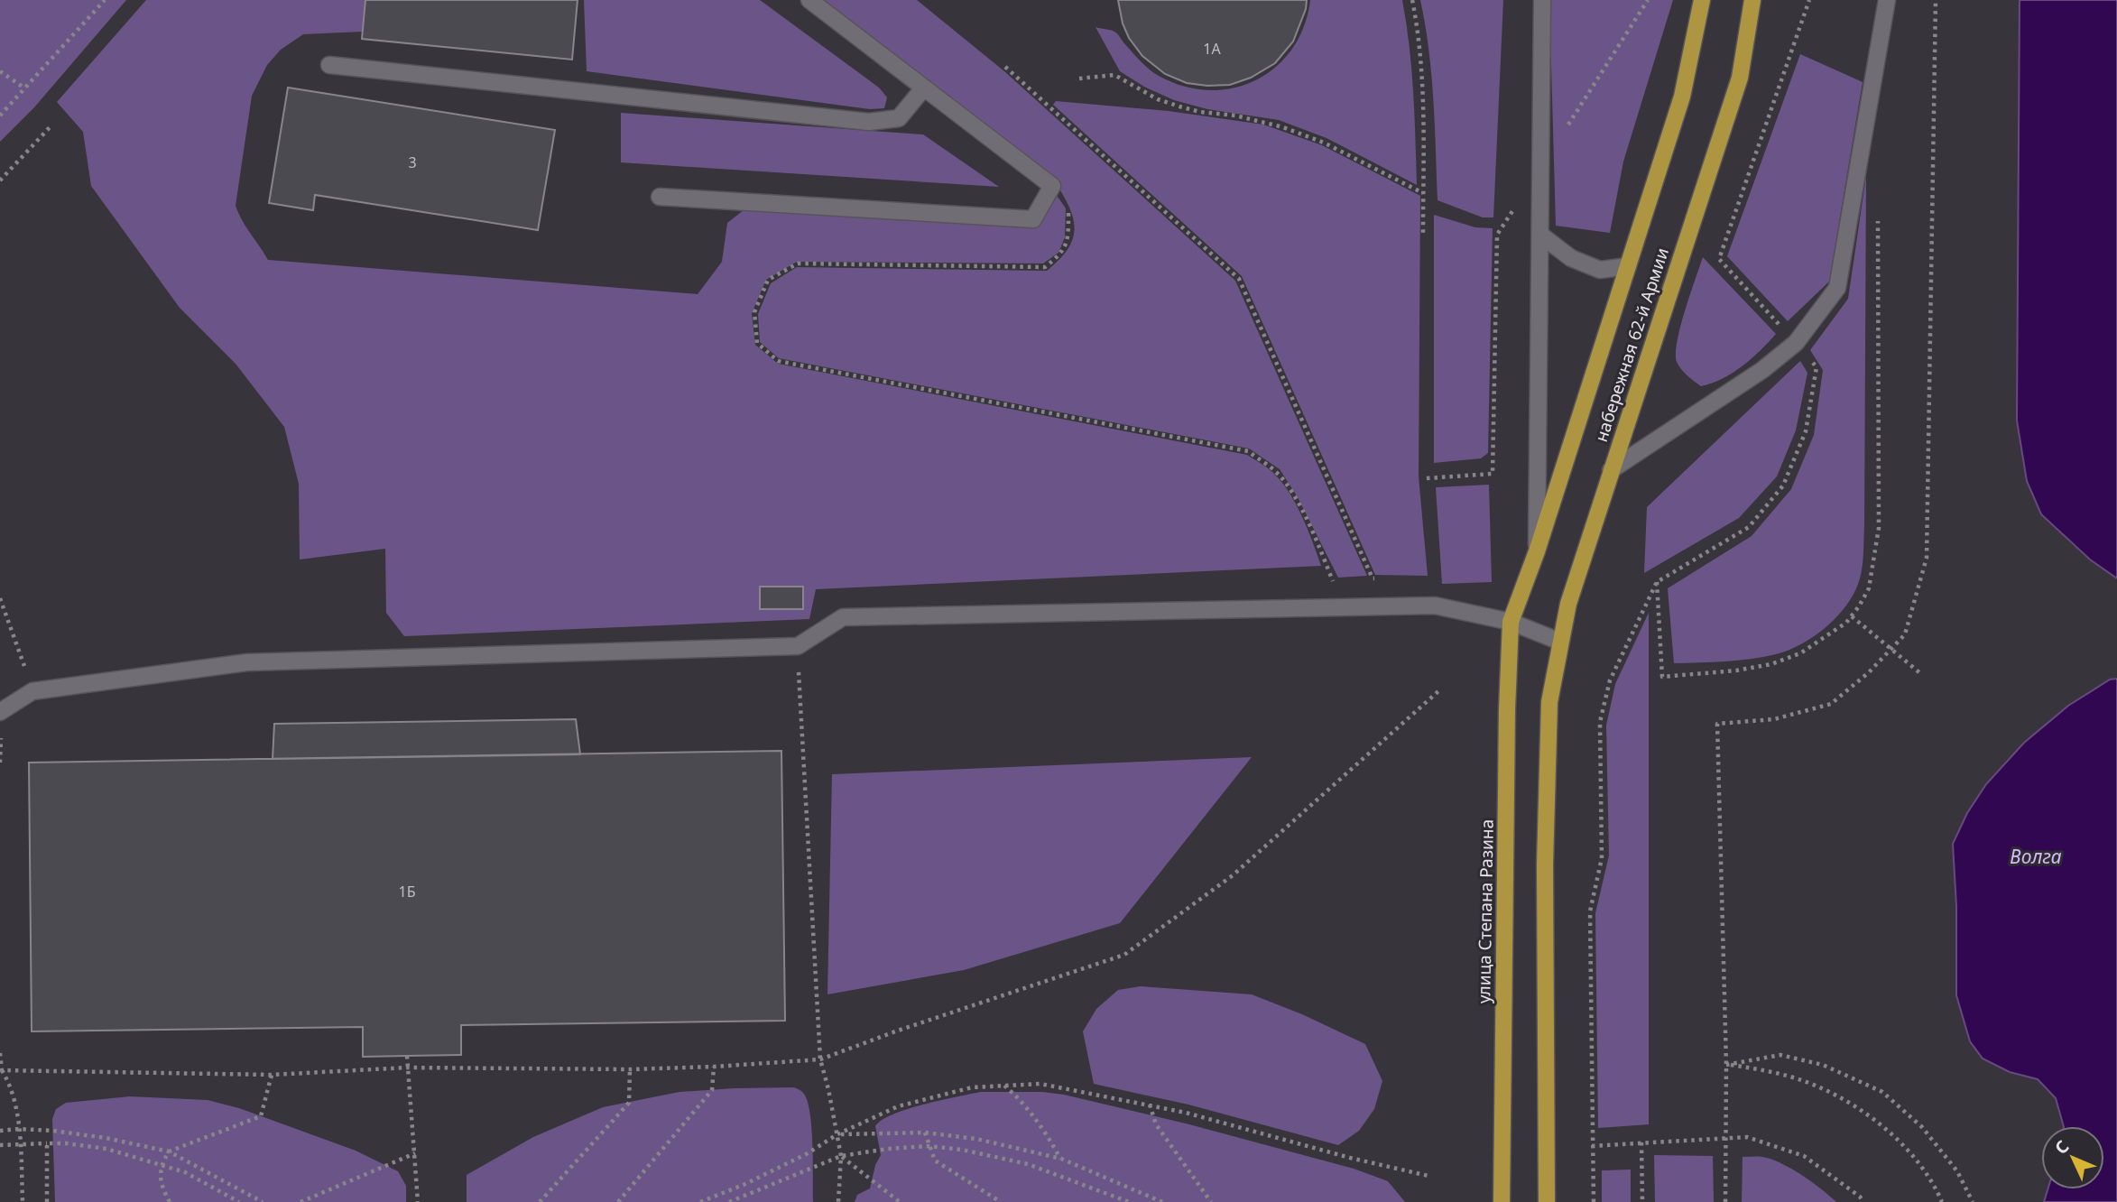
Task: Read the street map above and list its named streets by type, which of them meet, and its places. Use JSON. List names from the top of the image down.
{
  "streets": {
    "main road": ["набережная 62-й Армии", "улица Степана Разина"]
  },
  "crossings": [
    ["набережная 62-й Армии", "улица Степана Разина"]
  ],
  "water": ["Волга"],
  "house_numbers": ["1А", "3", "1Б"],
  "north": "top left"
}
